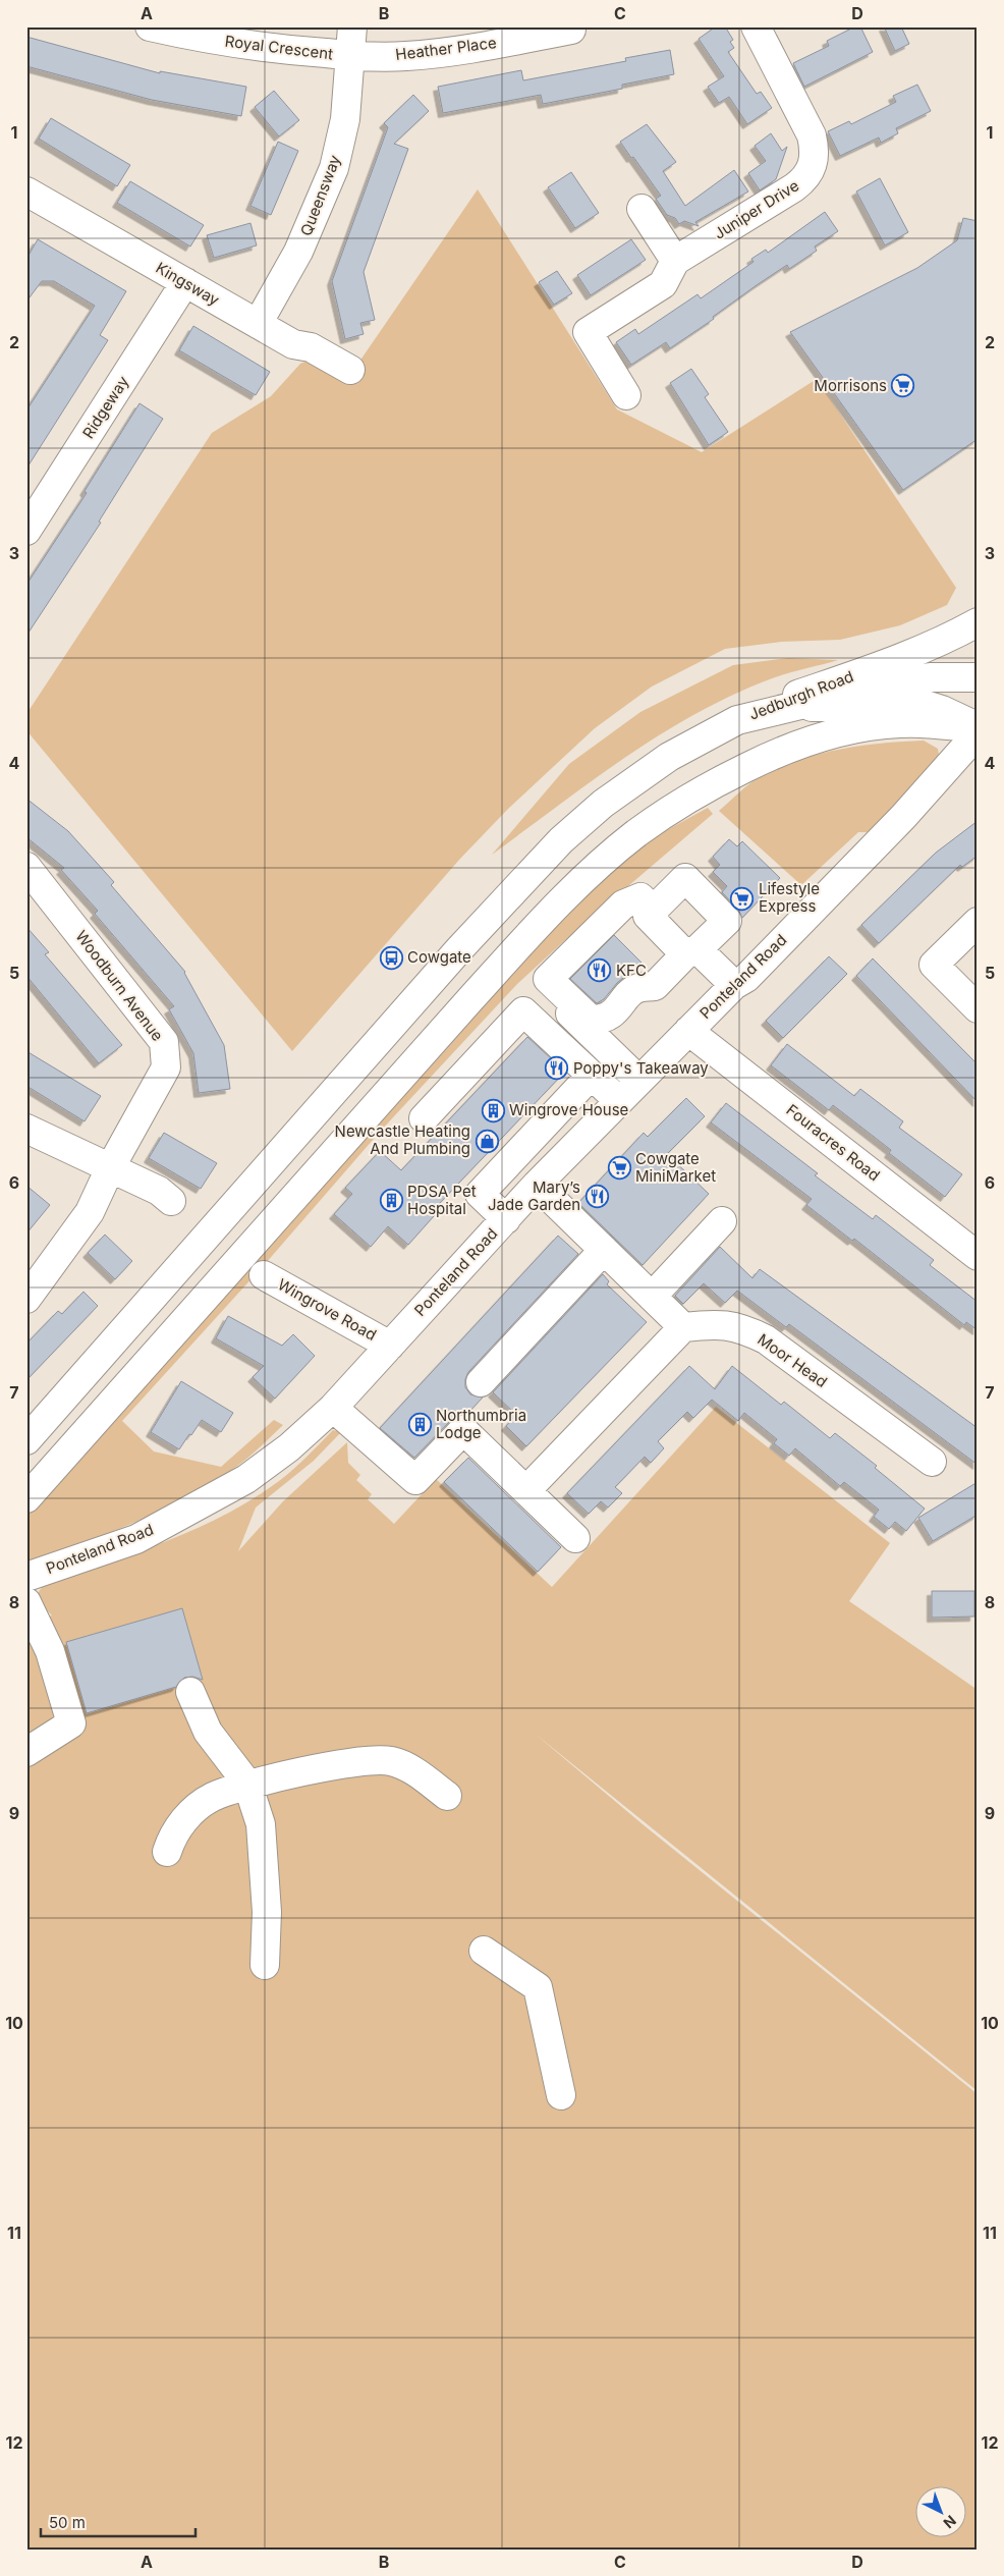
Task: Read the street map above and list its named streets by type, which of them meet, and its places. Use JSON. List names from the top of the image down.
{
  "streets": {
    "main road": [
      "Royal Crescent",
      "Heather Place",
      "Queensway",
      "Juniper Drive",
      "Kingsway",
      "Ridgeway",
      "Jedburgh Road",
      "Ponteland Road",
      "Woodburn Avenue",
      "Fouracres Road",
      "Wingrove Road",
      "Moor Head"
    ]
  },
  "crossings": [
    ["Royal Crescent", "Heather Place"],
    ["Royal Crescent", "Queensway"],
    ["Heather Place", "Queensway"],
    ["Queensway", "Kingsway"],
    ["Kingsway", "Ridgeway"],
    ["Ponteland Road", "Fouracres Road"],
    ["Ponteland Road", "Wingrove Road"]
  ],
  "places": {
    "supermarket": ["Morrisons", "Lifestyle Express", "Cowgate MiniMarket"],
    "bus stop": ["Cowgate"],
    "restaurant": ["KFC", "Poppy's Takeaway", "Mary’s Jade Garden"],
    "building": ["Wingrove House", "PDSA Pet Hospital", "Northumbria Lodge"],
    "shop": ["Newcastle Heating And Plumbing"]
  },
  "scale_bar": "50 m",
  "north": "bottom right",
  "grid": {
    "columns": [
      "A",
      "B",
      "C",
      "D"
    ],
    "rows": [
      "1",
      "2",
      "3",
      "4",
      "5",
      "6",
      "7",
      "8",
      "9",
      "10",
      "11",
      "12"
    ]
  }
}
